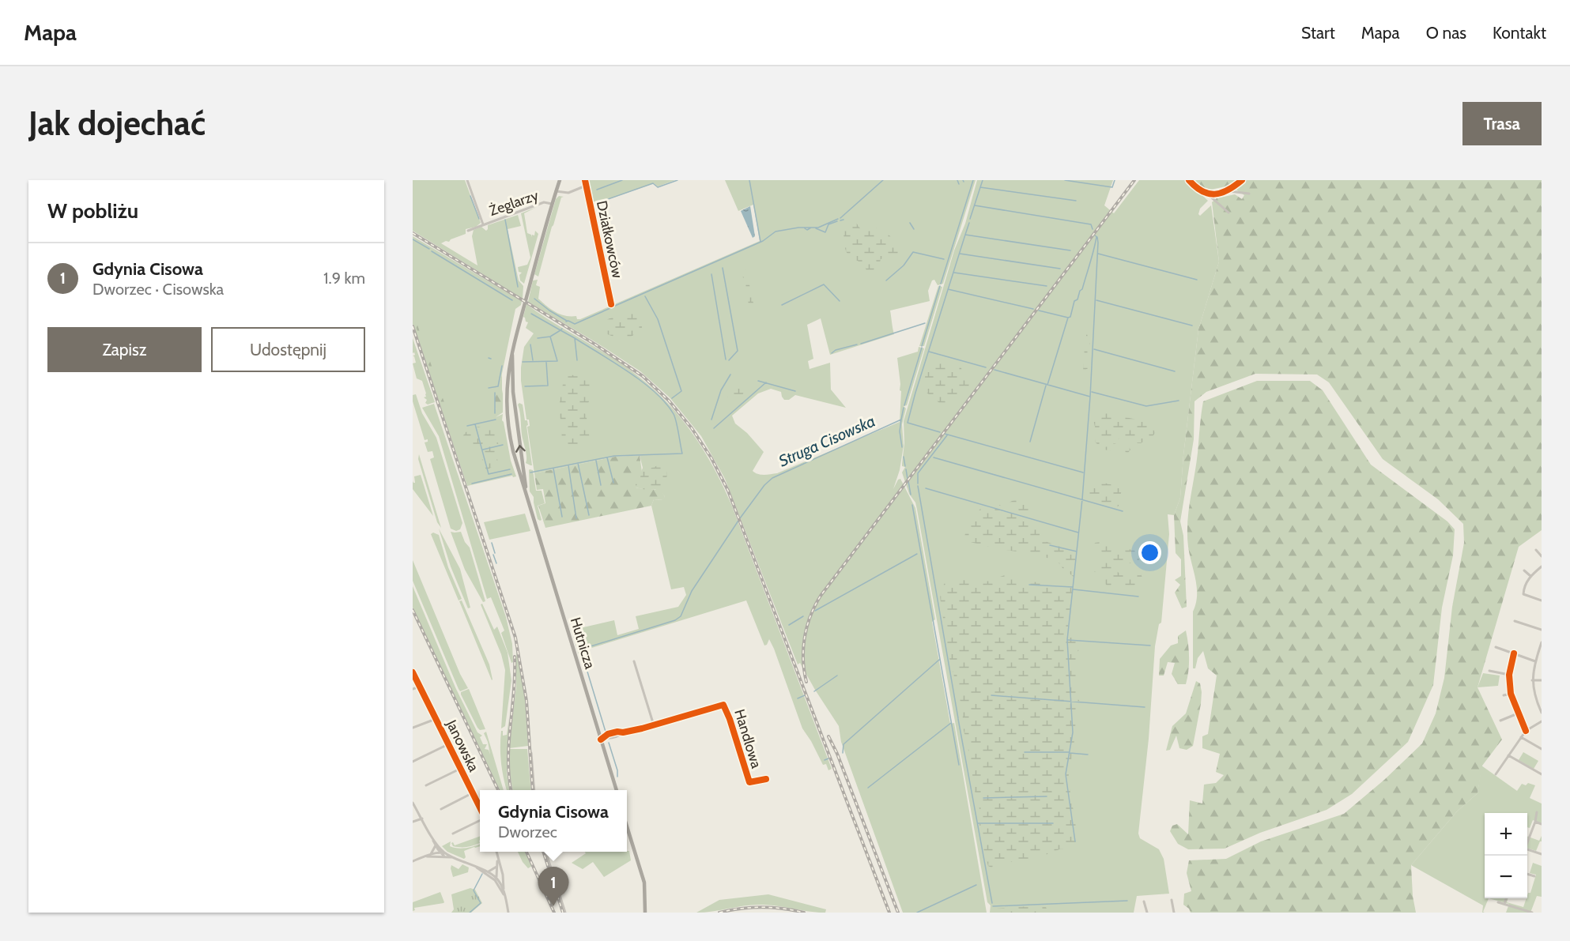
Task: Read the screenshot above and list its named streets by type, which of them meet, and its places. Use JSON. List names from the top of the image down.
{
  "streets": {
    "main road": ["Hutnicza"],
    "street": [
      "Żeglarzy",
      "Działkowców",
      "Handlowa",
      "Janowska"
    ]
  },
  "crossings": [
    ["Żeglarzy", "Hutnicza"],
    ["Działkowców", "Hutnicza"],
    ["Hutnicza", "Handlowa"]
  ],
  "water": ["Struga Cisowska"],
  "page": {
    "header": "Mapa",
    "nav": [
      "Start",
      "Mapa",
      "O nas",
      "Kontakt"
    ],
    "buttons": [
      "Trasa",
      ["Zapisz", "Udostępnij"]
    ],
    "title": "Jak dojechać",
    "heading": "W pobliżu",
    "list": [
      {
        "mark": "1",
        "name": "Gdynia Cisowa",
        "note": "Dworzec · Cisowska",
        "value": "1.9 km"
      }
    ],
    "popup": ["Gdynia Cisowa", "Dworzec"],
    "map_buttons": ["+", "−"],
    "pins": "1"
  }
}
